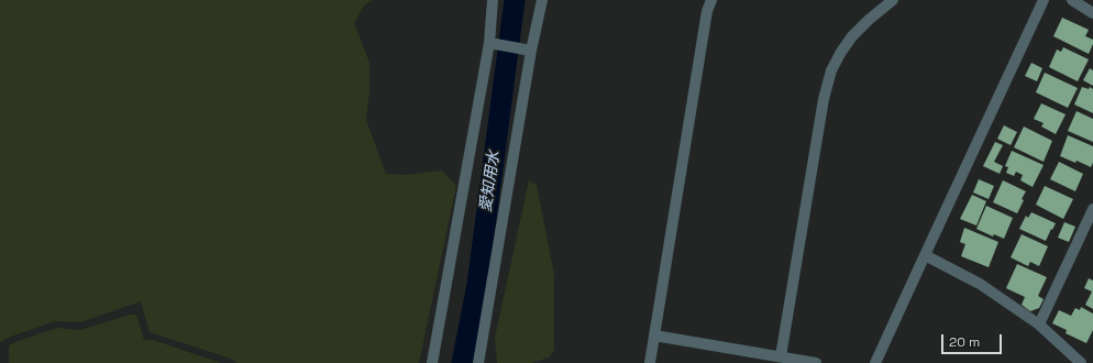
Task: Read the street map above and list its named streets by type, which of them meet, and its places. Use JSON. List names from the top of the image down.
{
  "water": ["愛知用水"],
  "scale_bar": "20 m"
}
